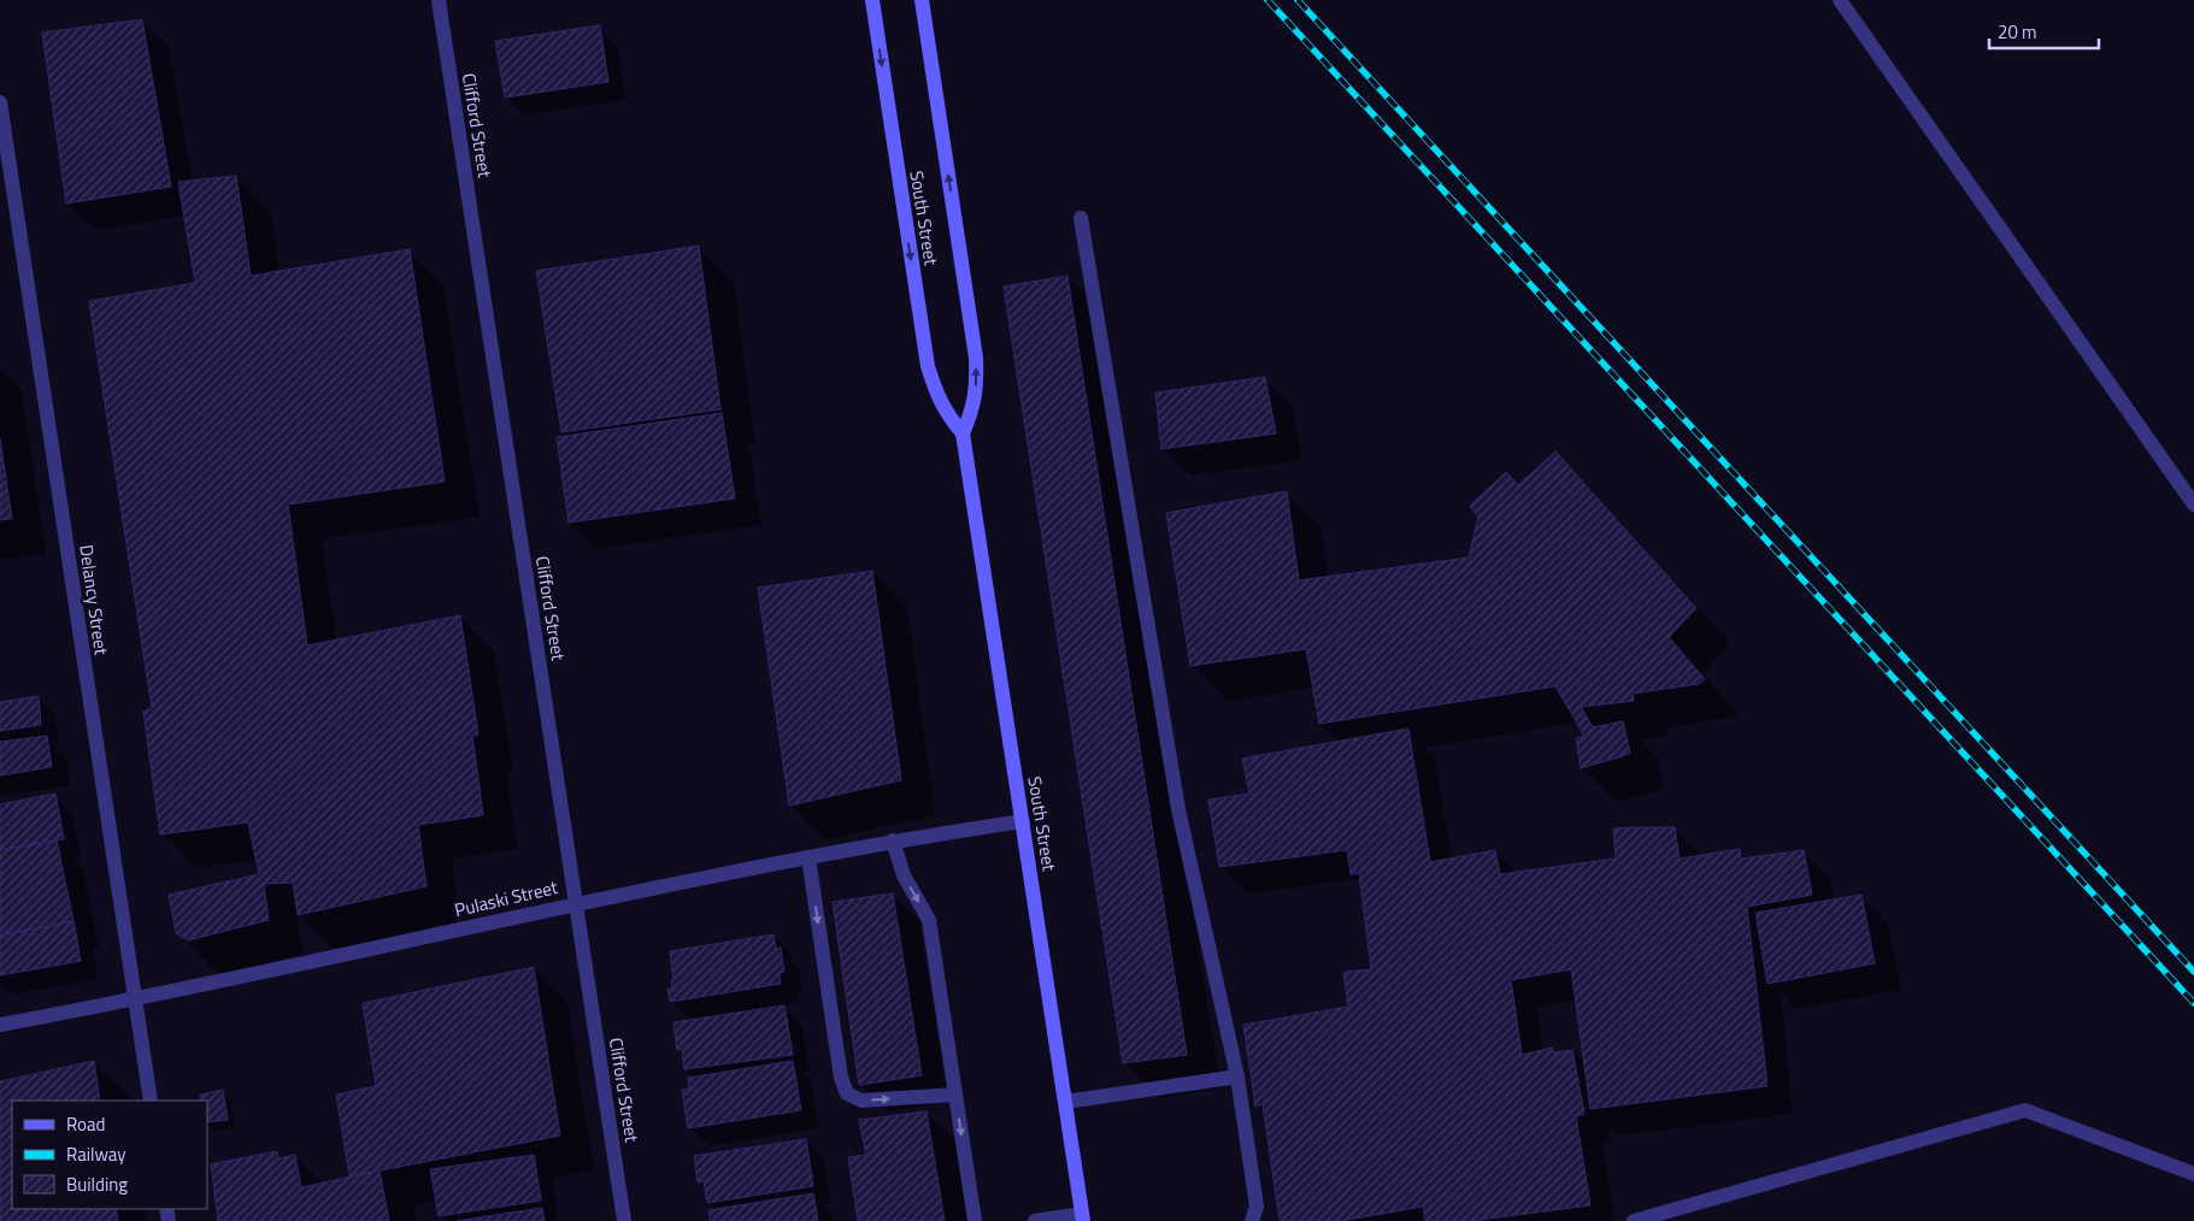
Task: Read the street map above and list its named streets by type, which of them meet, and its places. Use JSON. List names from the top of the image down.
{
  "streets": {
    "main road": ["South Street"],
    "street": ["Clifford Street", "Delancy Street", "Pulaski Street"]
  },
  "crossings": [
    ["Clifford Street", "Pulaski Street"],
    ["South Street", "Pulaski Street"],
    ["Delancy Street", "Pulaski Street"]
  ],
  "legend": ["Road", "Railway", "Building"],
  "scale_bar": "20 m"
}
